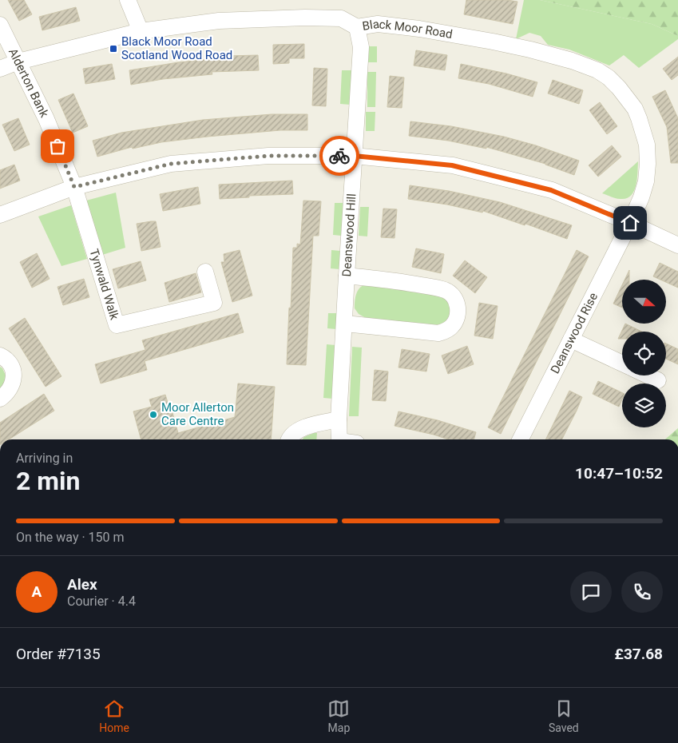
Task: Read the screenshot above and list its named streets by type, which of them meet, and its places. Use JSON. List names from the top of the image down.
{
  "streets": {
    "street": [
      "Black Moor Road",
      "Alderton Bank",
      "Deanswood Hill",
      "Tynwald Walk",
      "Deanswood Rise"
    ]
  },
  "crossings": [
    ["Black Moor Road", "Alderton Bank"],
    ["Black Moor Road", "Deanswood Hill"],
    ["Black Moor Road", "Deanswood Rise"],
    ["Alderton Bank", "Tynwald Walk"]
  ],
  "places": {
    "transit": ["Black Moor Road Scotland Wood Road"],
    "other": ["Moor Allerton Care Centre"]
  },
  "north": "right",
  "page": {
    "heading": ["2 min", "Arriving in", "10:47–10:52"],
    "panel": [
      "Alex",
      "Courier · 4.4",
      "Order #7135",
      "£37.68"
    ],
    "bar": "On the way · 150 m",
    "round": "A",
    "tabs": ["Home", "Map", "Saved"]
  }
}
